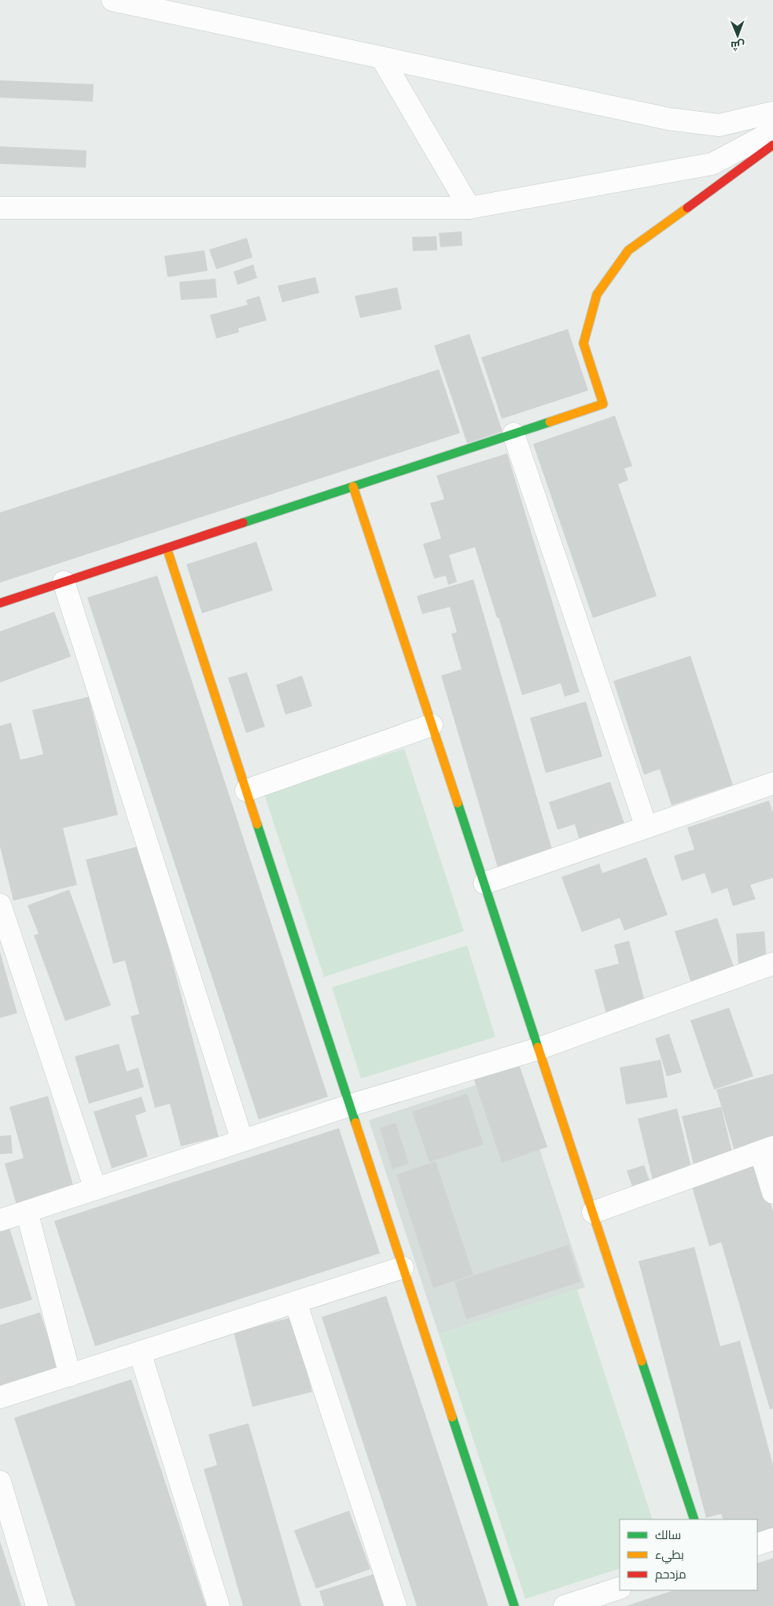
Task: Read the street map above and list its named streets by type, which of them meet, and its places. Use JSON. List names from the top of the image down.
{
  "legend": ["سالك", "بطيء", "مزدحم"],
  "north": "bottom"
}
